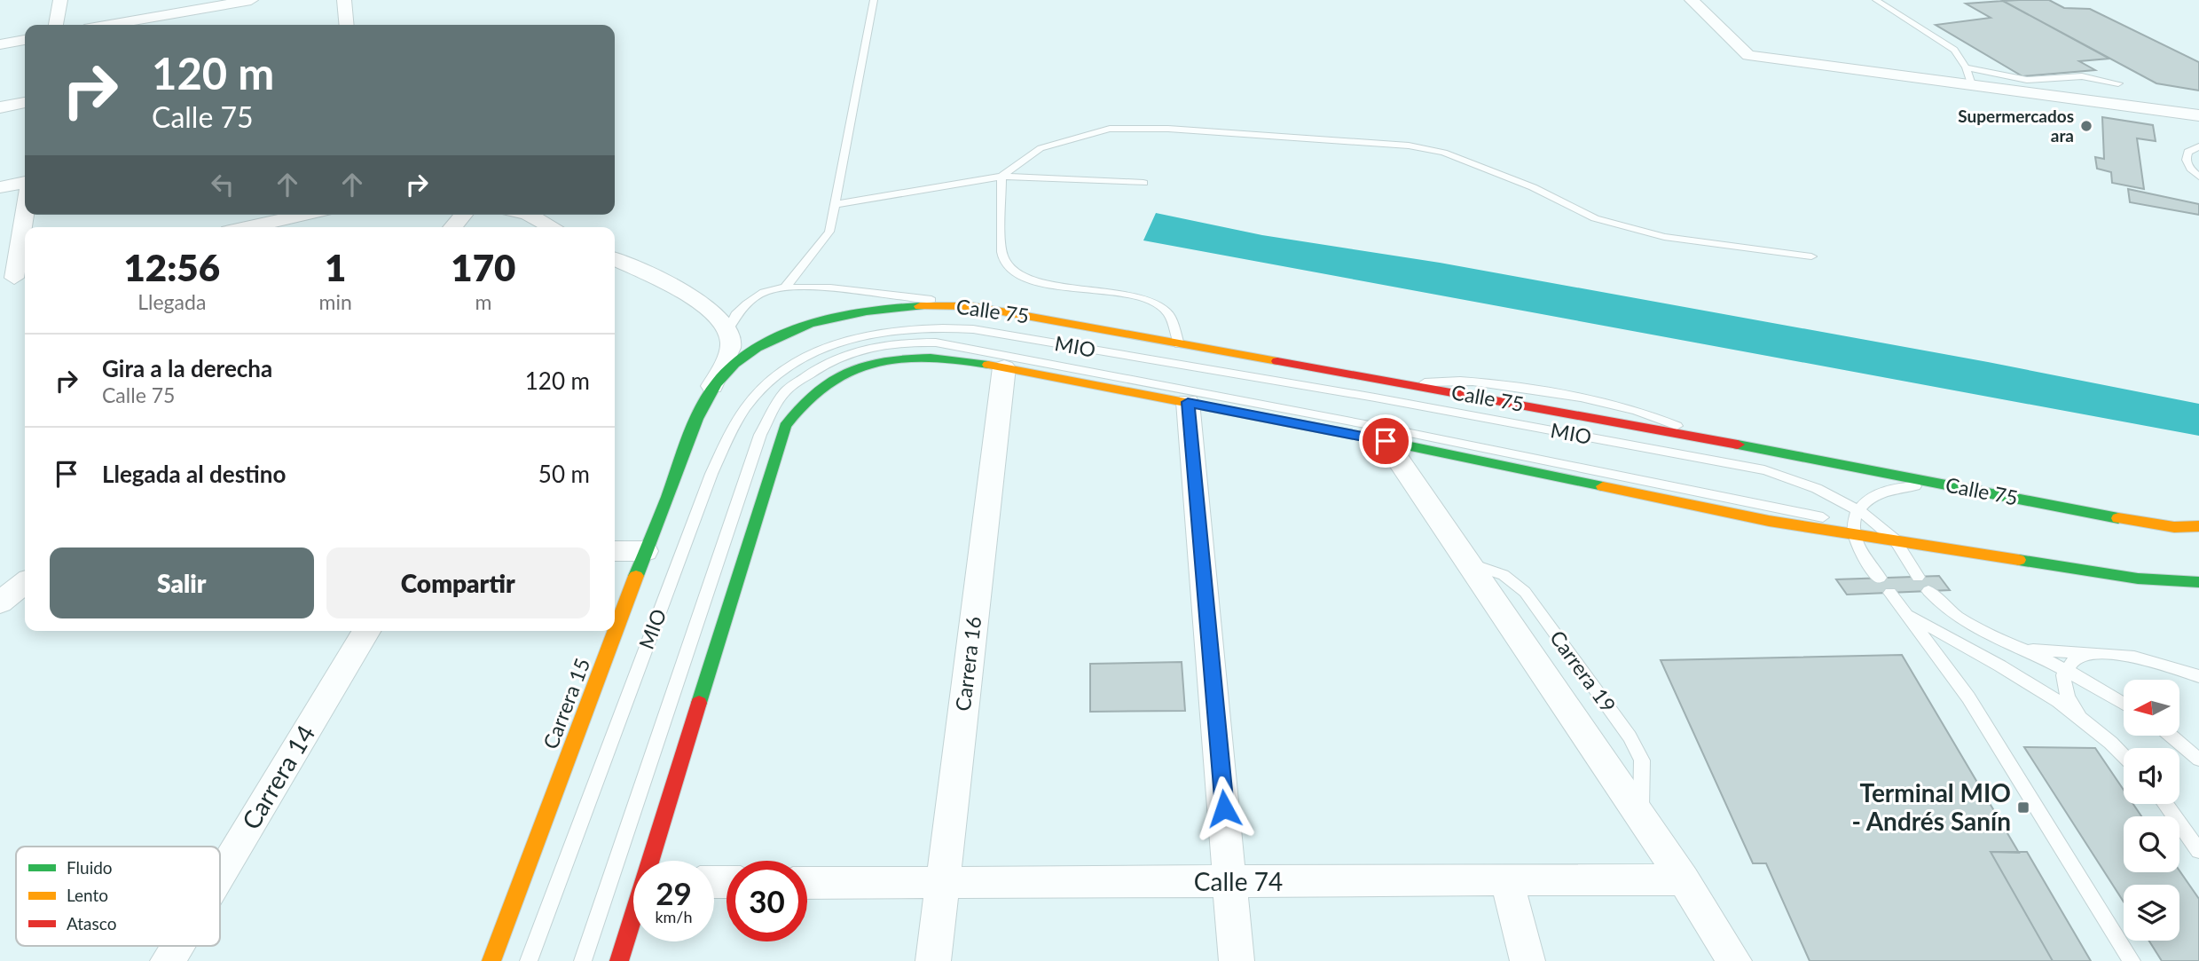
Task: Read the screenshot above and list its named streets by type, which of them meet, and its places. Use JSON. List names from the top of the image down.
{
  "streets": {
    "main road": ["Calle 75", "Carrera 15"],
    "street": [
      "Carrera 16",
      "Carrera 19",
      "Carrera 14",
      "Calle 74"
    ],
    "lane": ["MIO"]
  },
  "crossings": [
    ["Calle 75", "Carrera 15"],
    ["Carrera 16", "Calle 74"],
    ["Carrera 19", "Calle 74"]
  ],
  "places": {
    "other": ["Supermercados ara"],
    "transit": ["Terminal MIO - Andrés Sanín"]
  },
  "legend": ["Fluido", "Lento", "Atasco"],
  "north": "left",
  "page": {
    "turn": ["120 m", "Calle 75"],
    "eta": [
      "12:56",
      "Llegada",
      "1",
      "min",
      "170",
      "m"
    ],
    "list": [
      {
        "name": "Gira a la derecha",
        "note": "Calle 75",
        "value": "120 m"
      },
      {
        "name": "Llegada al destino",
        "value": "50 m"
      }
    ],
    "buttons": ["Salir", "Compartir"],
    "speed": "29 km/h",
    "limit": "30"
  }
}
